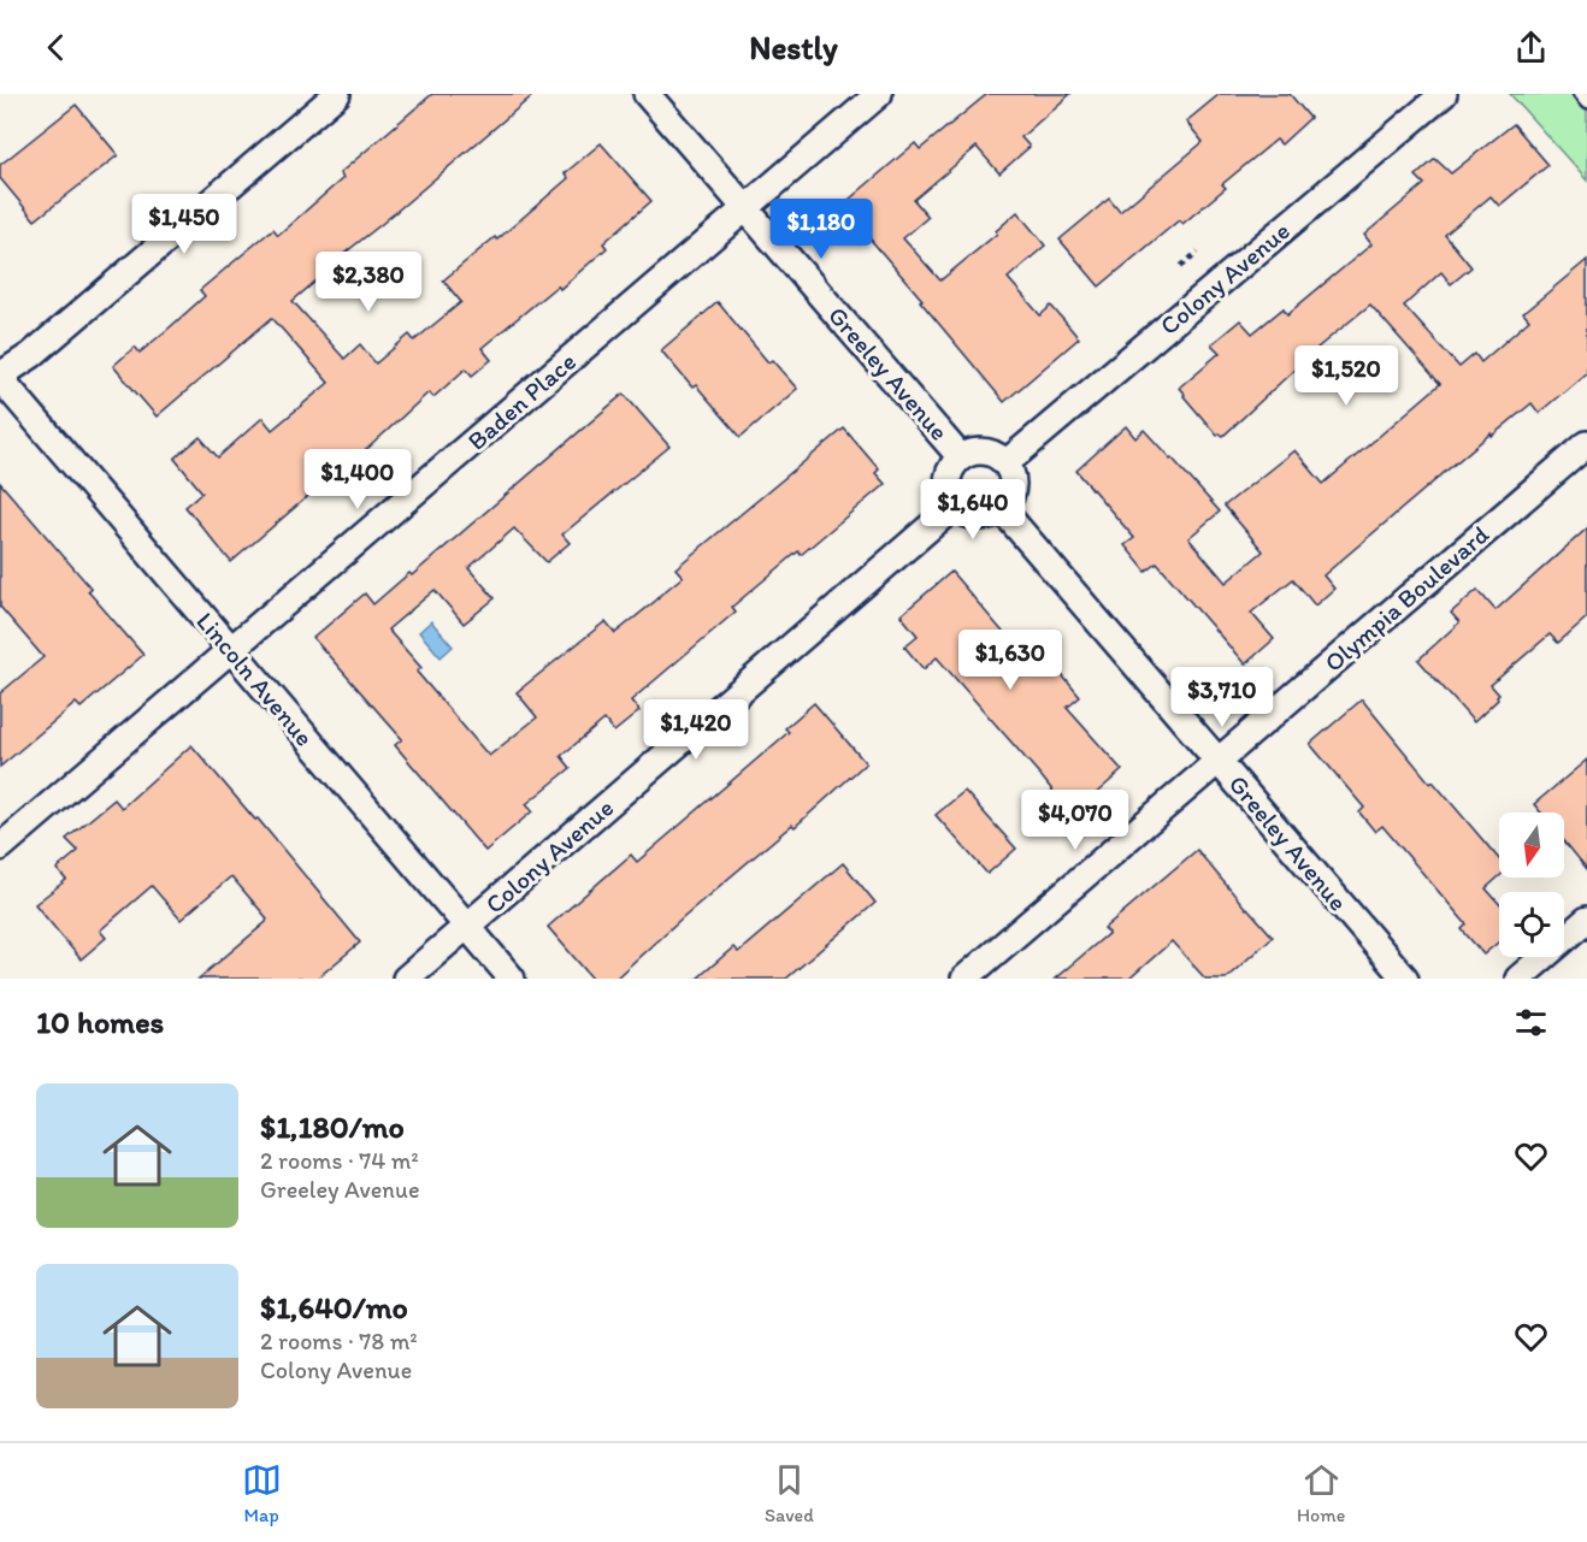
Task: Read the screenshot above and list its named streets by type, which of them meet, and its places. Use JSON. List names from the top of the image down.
{
  "streets": {
    "street": [
      "Colony Avenue",
      "Greeley Avenue",
      "Baden Place",
      "Olympia Boulevard",
      "Lincoln Avenue"
    ]
  },
  "crossings": [
    ["Colony Avenue", "Greeley Avenue"],
    ["Colony Avenue", "Lincoln Avenue"],
    ["Greeley Avenue", "Baden Place"],
    ["Greeley Avenue", "Olympia Boulevard"],
    ["Baden Place", "Lincoln Avenue"]
  ],
  "north": "bottom",
  "page": {
    "header": "Nestly",
    "price": [
      "$1,450",
      "$1,180",
      "$2,380",
      "$1,520",
      "$1,400",
      "$1,640",
      "$1,630",
      "$3,710",
      "$1,420",
      "$4,070"
    ],
    "heading": "10 homes",
    "list": [
      {
        "name": "$1,180/mo",
        "note": "2 rooms · 74 m² · Greeley Avenue"
      },
      {
        "name": "$1,640/mo",
        "note": "2 rooms · 78 m² · Colony Avenue"
      }
    ],
    "tabs": ["Map", "Saved", "Home"]
  }
}
